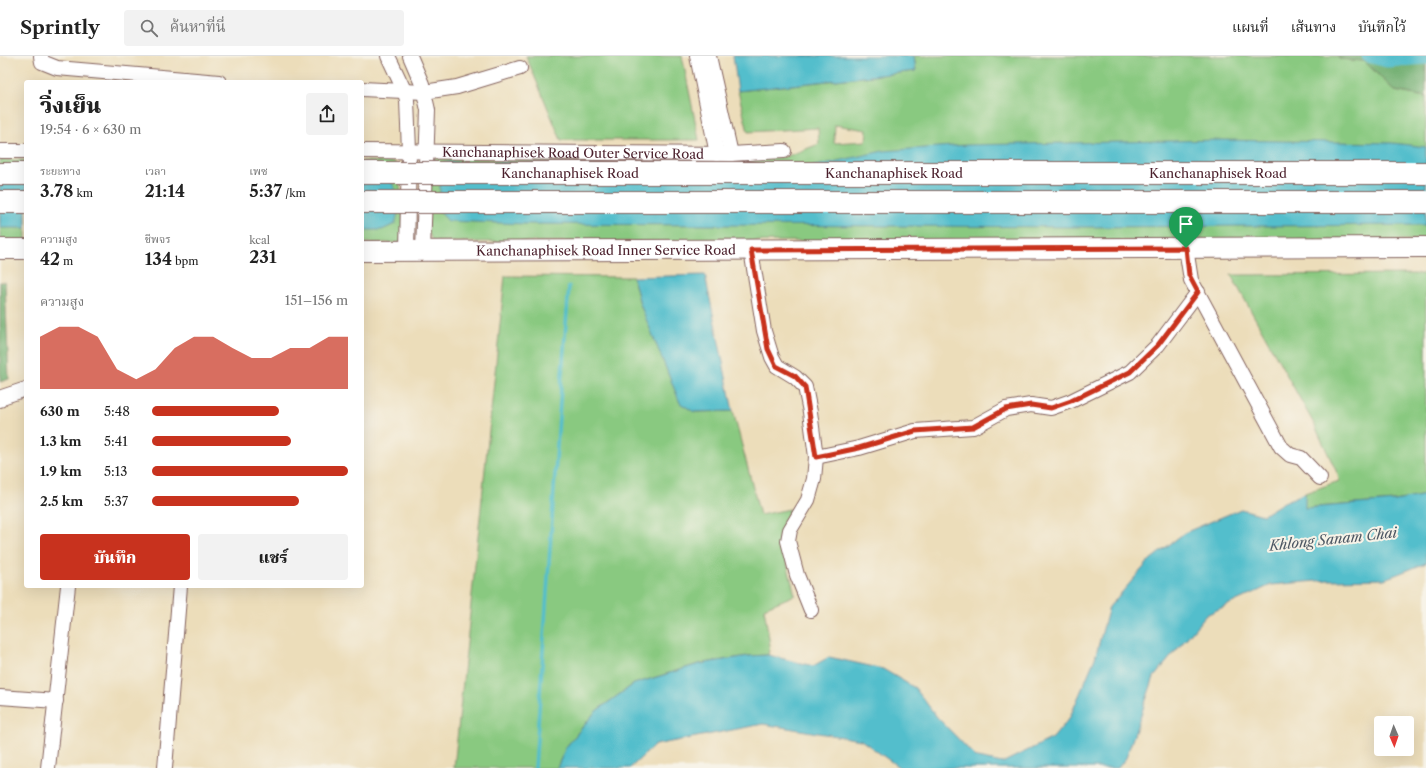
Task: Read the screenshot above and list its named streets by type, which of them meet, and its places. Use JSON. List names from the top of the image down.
{
  "streets": {
    "highway": ["Kanchanaphisek Road"],
    "main road": ["Kanchanaphisek Road Inner Service Road"],
    "street": ["Kanchanaphisek Road Outer Service Road"]
  },
  "water": ["Khlong Sanam Chai"],
  "north": "bottom",
  "page": {
    "header": "Sprintly",
    "search": "ค้นหาที่นี่",
    "nav": ["แผนที่", "เส้นทาง", "บันทึกไว้"],
    "heading": ["วิ่งเย็น", "19:54 · 6 × 630 m"],
    "stats": [
      ["ระยะทาง", "3.78 km"],
      ["เวลา", "21:14"],
      ["เพซ", "5:37 /km"],
      ["ความสูง", "42 m"],
      ["ชีพจร", "134 bpm"],
      ["kcal", "231"]
    ],
    "chart": ["ความสูง", "151–156 m"],
    "list": [
      {
        "name": "630 m",
        "note": "5:48"
      },
      {
        "name": "1.3 km",
        "note": "5:41"
      },
      {
        "name": "1.9 km",
        "note": "5:13"
      },
      {
        "name": "2.5 km",
        "note": "5:37"
      }
    ],
    "buttons": ["บันทึก", "แชร์"]
  }
}
